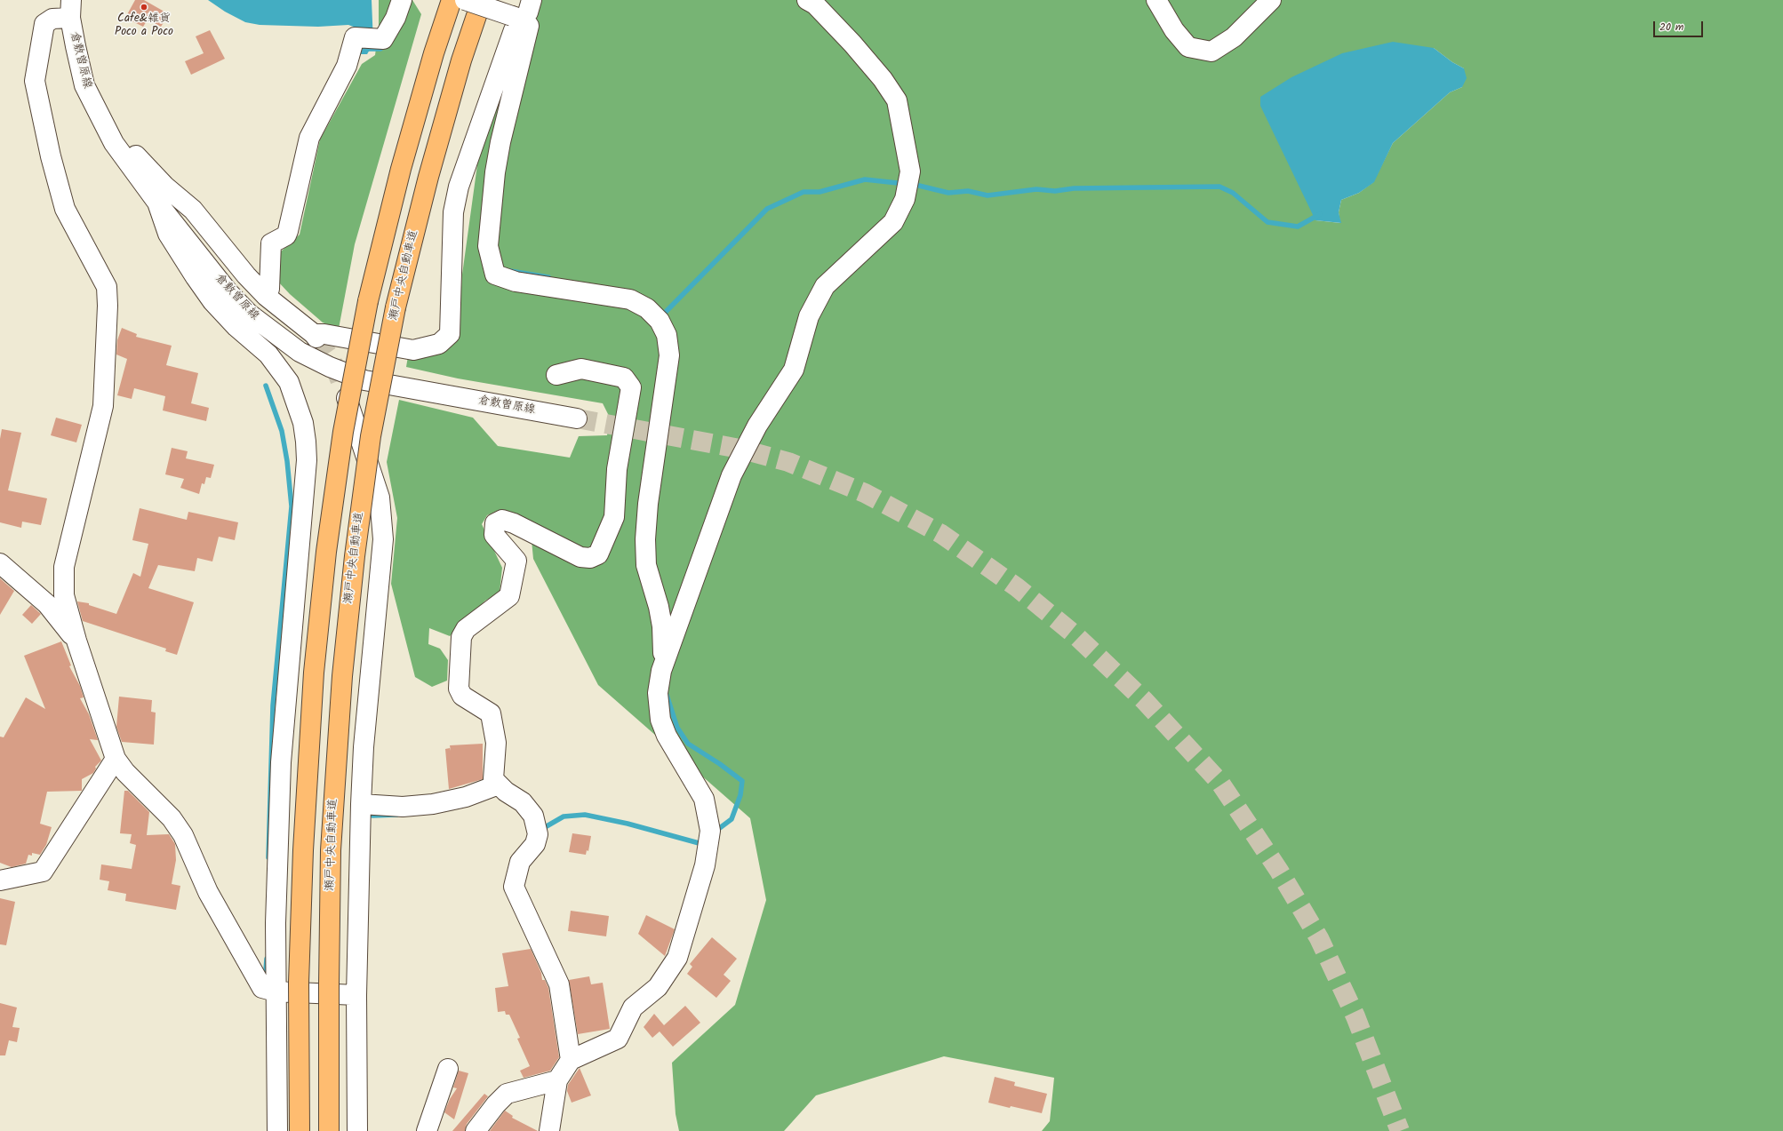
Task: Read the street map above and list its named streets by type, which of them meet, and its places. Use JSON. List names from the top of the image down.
{
  "streets": {
    "highway": ["瀬戸中央自動車道"],
    "street": ["倉敷曽原線"]
  },
  "places": ["Cafe&雑貨 Poco a Poco"],
  "scale_bar": "20 m"
}
